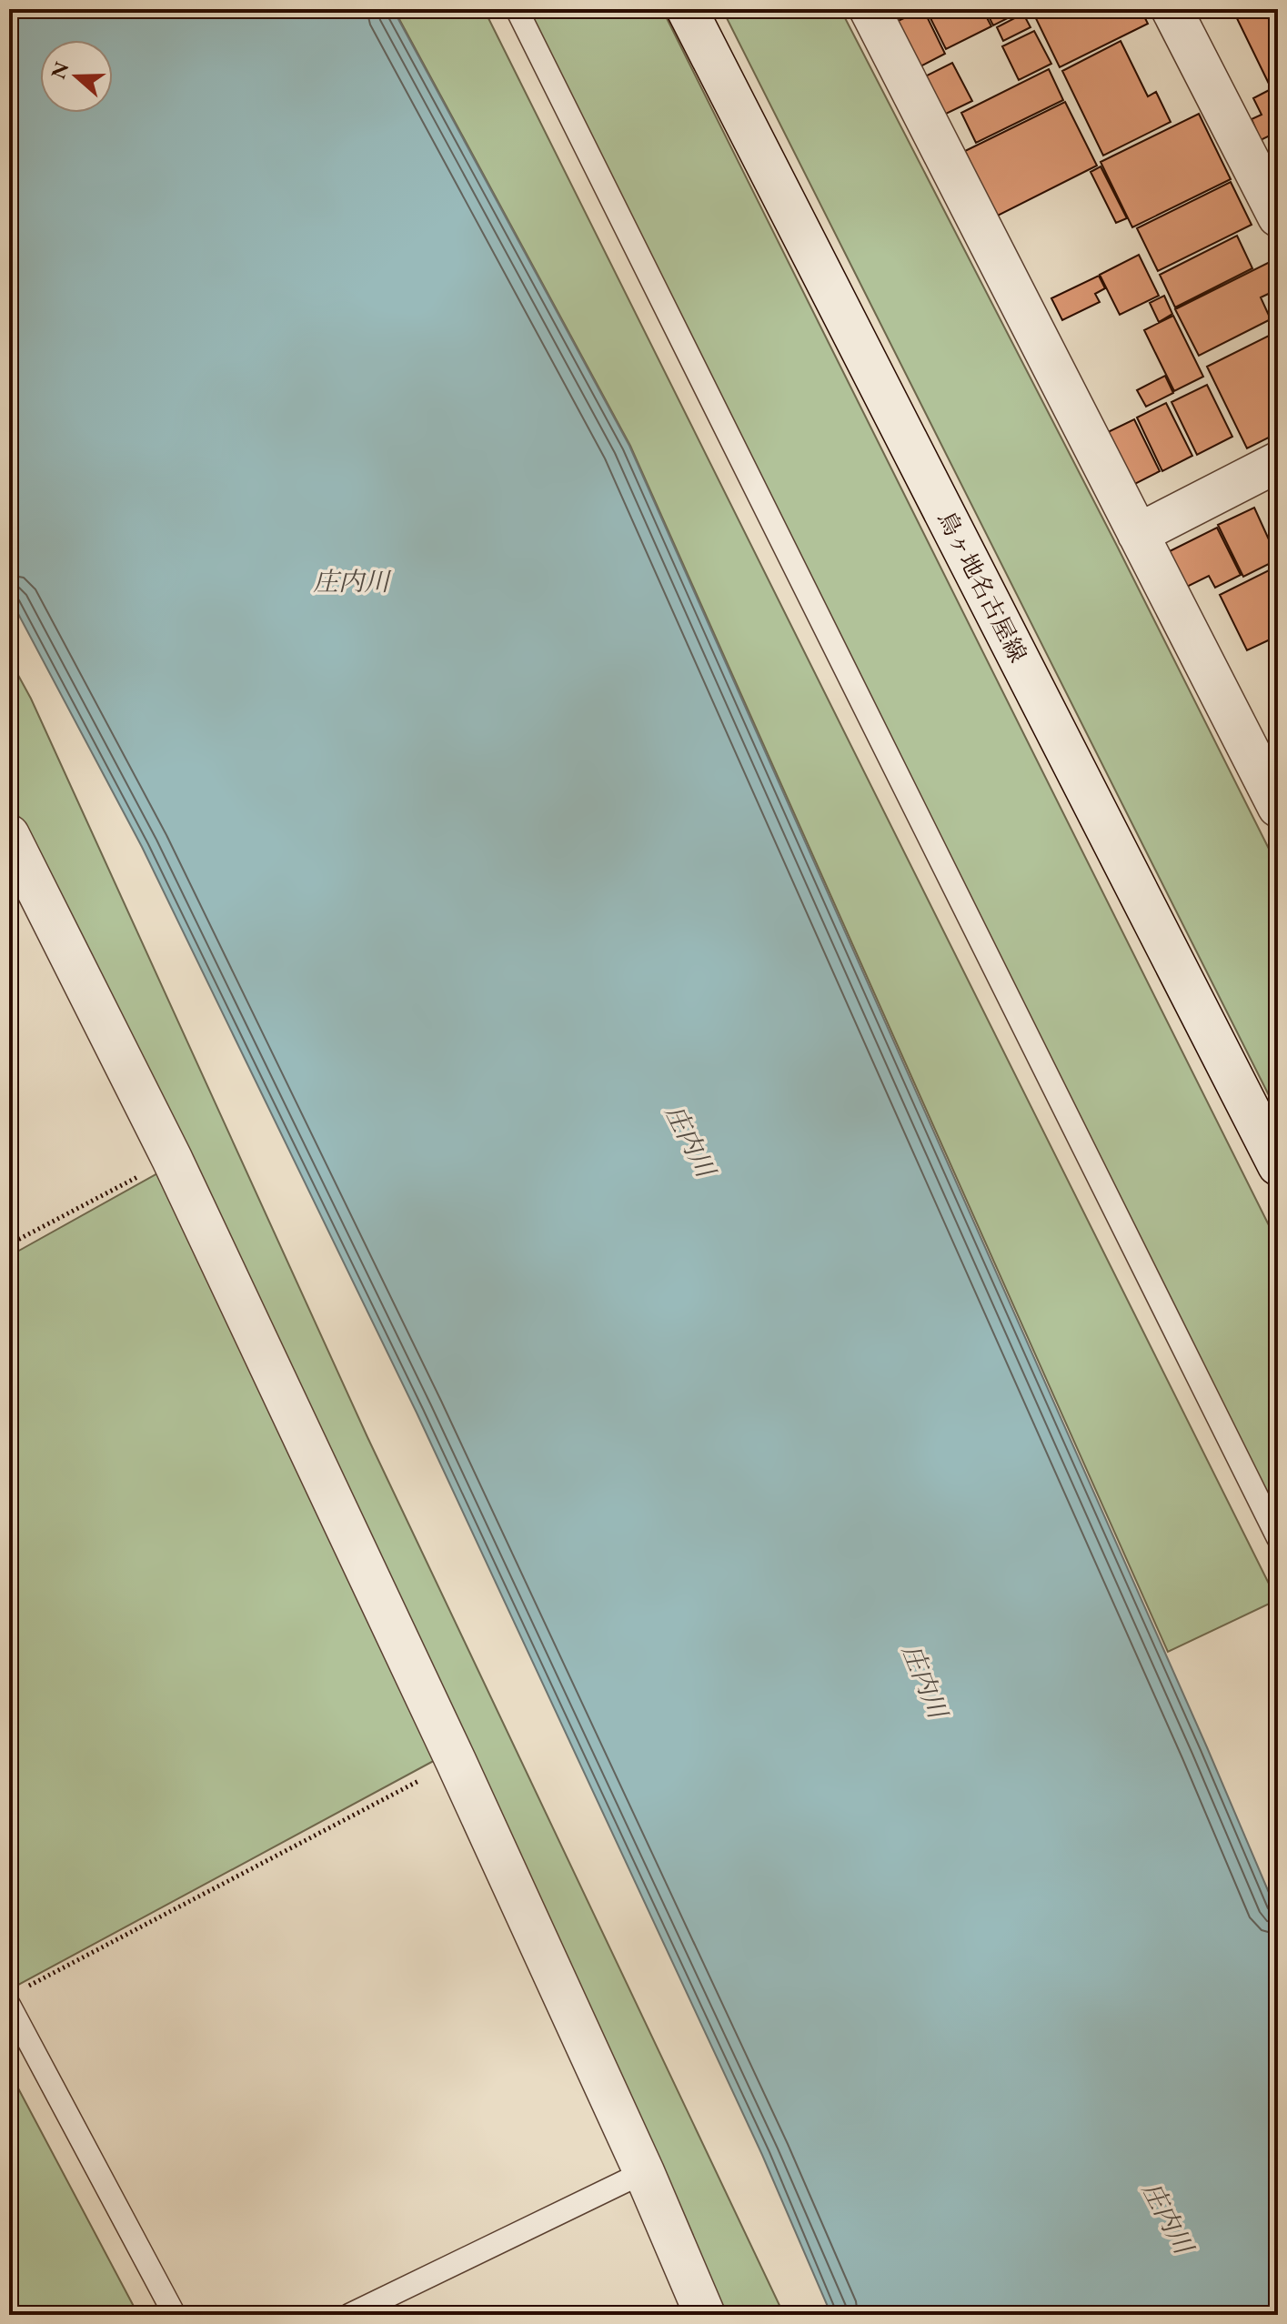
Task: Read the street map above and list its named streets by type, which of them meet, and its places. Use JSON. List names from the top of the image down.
{
  "streets": {
    "street": ["鳥ヶ地名古屋線"]
  },
  "water": ["庄内川"],
  "north": "left"
}
